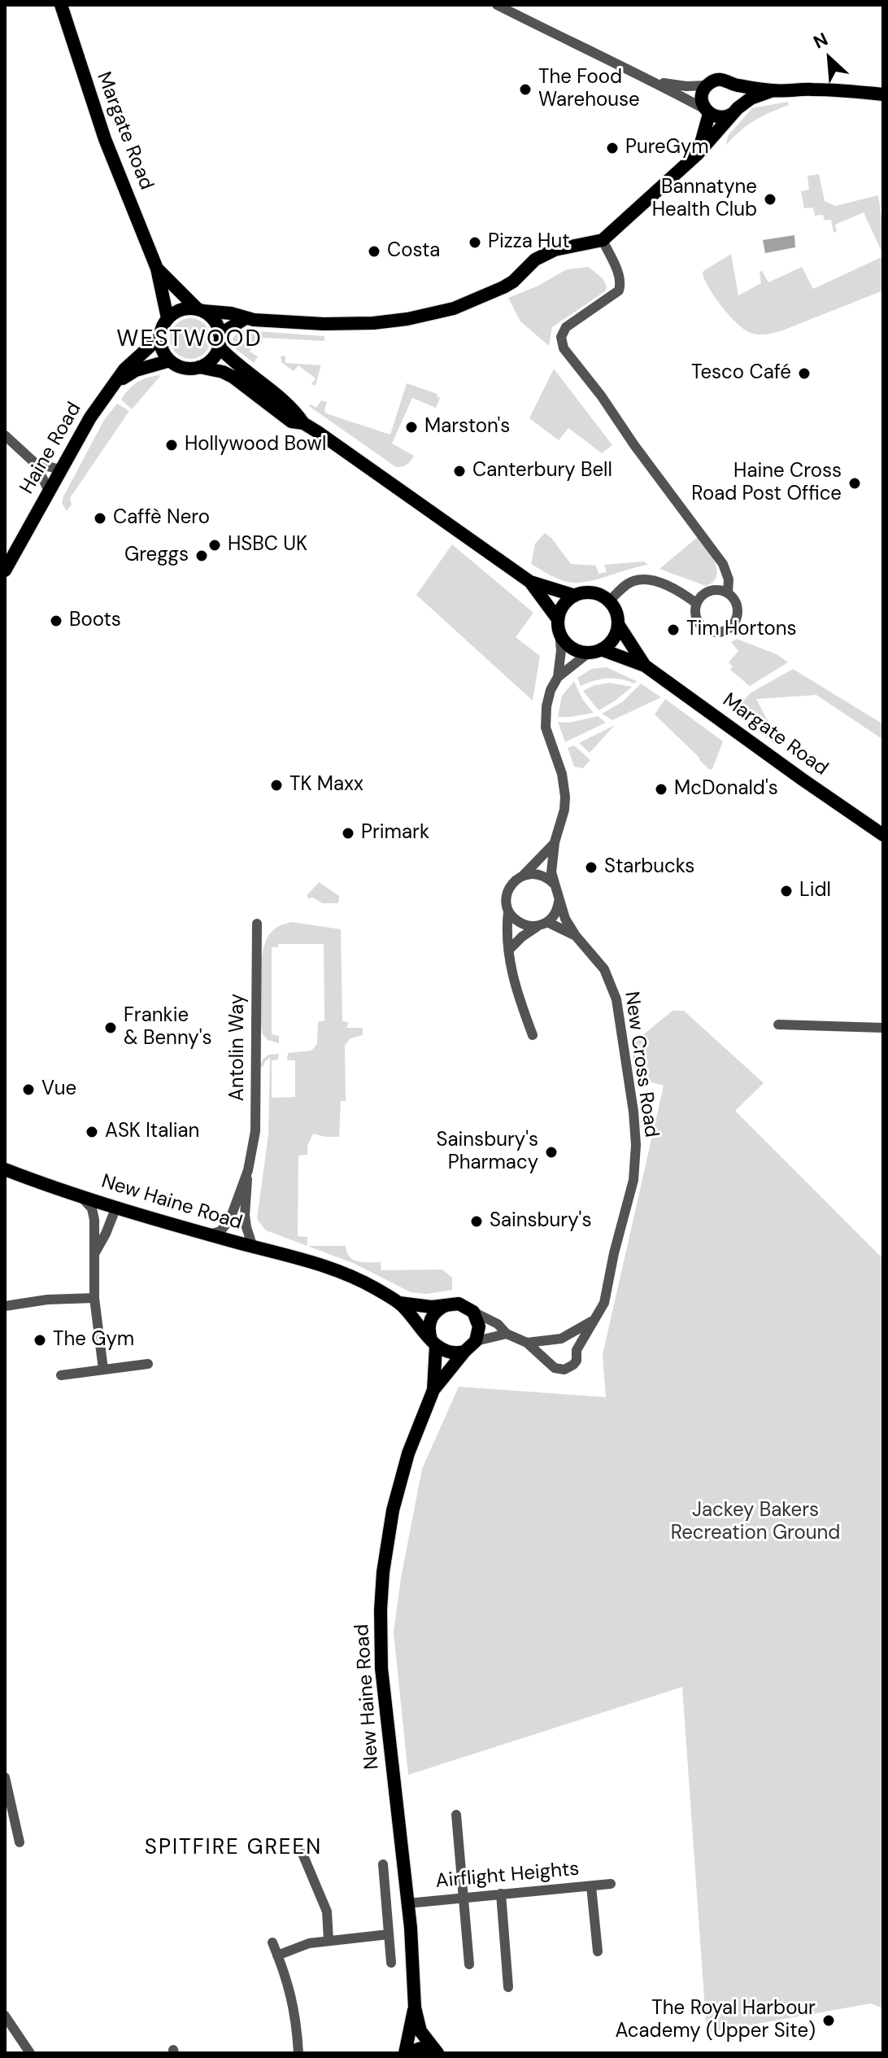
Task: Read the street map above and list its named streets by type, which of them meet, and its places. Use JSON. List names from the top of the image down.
{
  "streets": {
    "main road": ["Margate Road", "Haine Road", "New Haine Road"],
    "street": ["Antolin Way", "New Cross Road", "Airflight Heights"]
  },
  "crossings": [
    ["Margate Road", "Haine Road"],
    ["Margate Road", "New Cross Road"],
    ["Antolin Way", "New Haine Road"],
    ["New Haine Road", "Airflight Heights"]
  ],
  "districts": ["WESTWOOD", "SPITFIRE GREEN"],
  "parks": ["Jackey Bakers Recreation Ground"],
  "places": [
    "The Food Warehouse",
    "PureGym",
    "Bannatyne Health Club",
    "Pizza Hut",
    "Costa",
    "Tesco Café",
    "Marston's",
    "Hollywood Bowl",
    "Canterbury Bell",
    "Haine Cross Road Post Office",
    "Caffè Nero",
    "HSBC UK",
    "Greggs",
    "Boots",
    "Tim Hortons",
    "TK Maxx",
    "McDonald's",
    "Primark",
    "Starbucks",
    "Lidl",
    "Frankie & Benny's",
    "Vue",
    "ASK Italian",
    "Sainsbury's Pharmacy",
    "Sainsbury's",
    "The Gym",
    "The Royal Harbour Academy (Upper Site)"
  ],
  "north": "top left"
}
